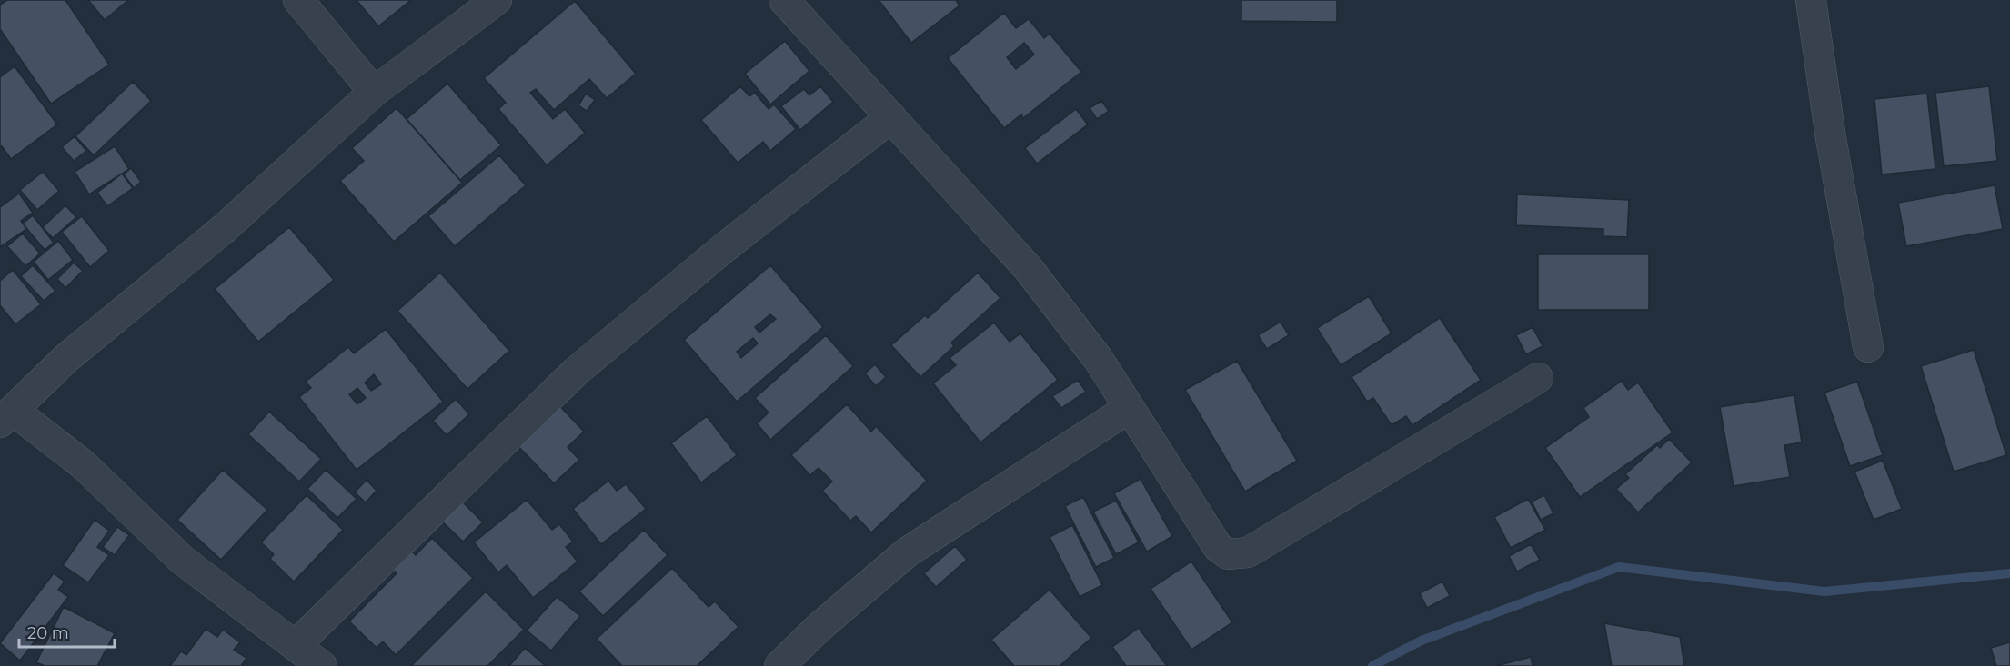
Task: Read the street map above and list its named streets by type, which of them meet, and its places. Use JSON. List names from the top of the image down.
{
  "scale_bar": "20 m"
}
